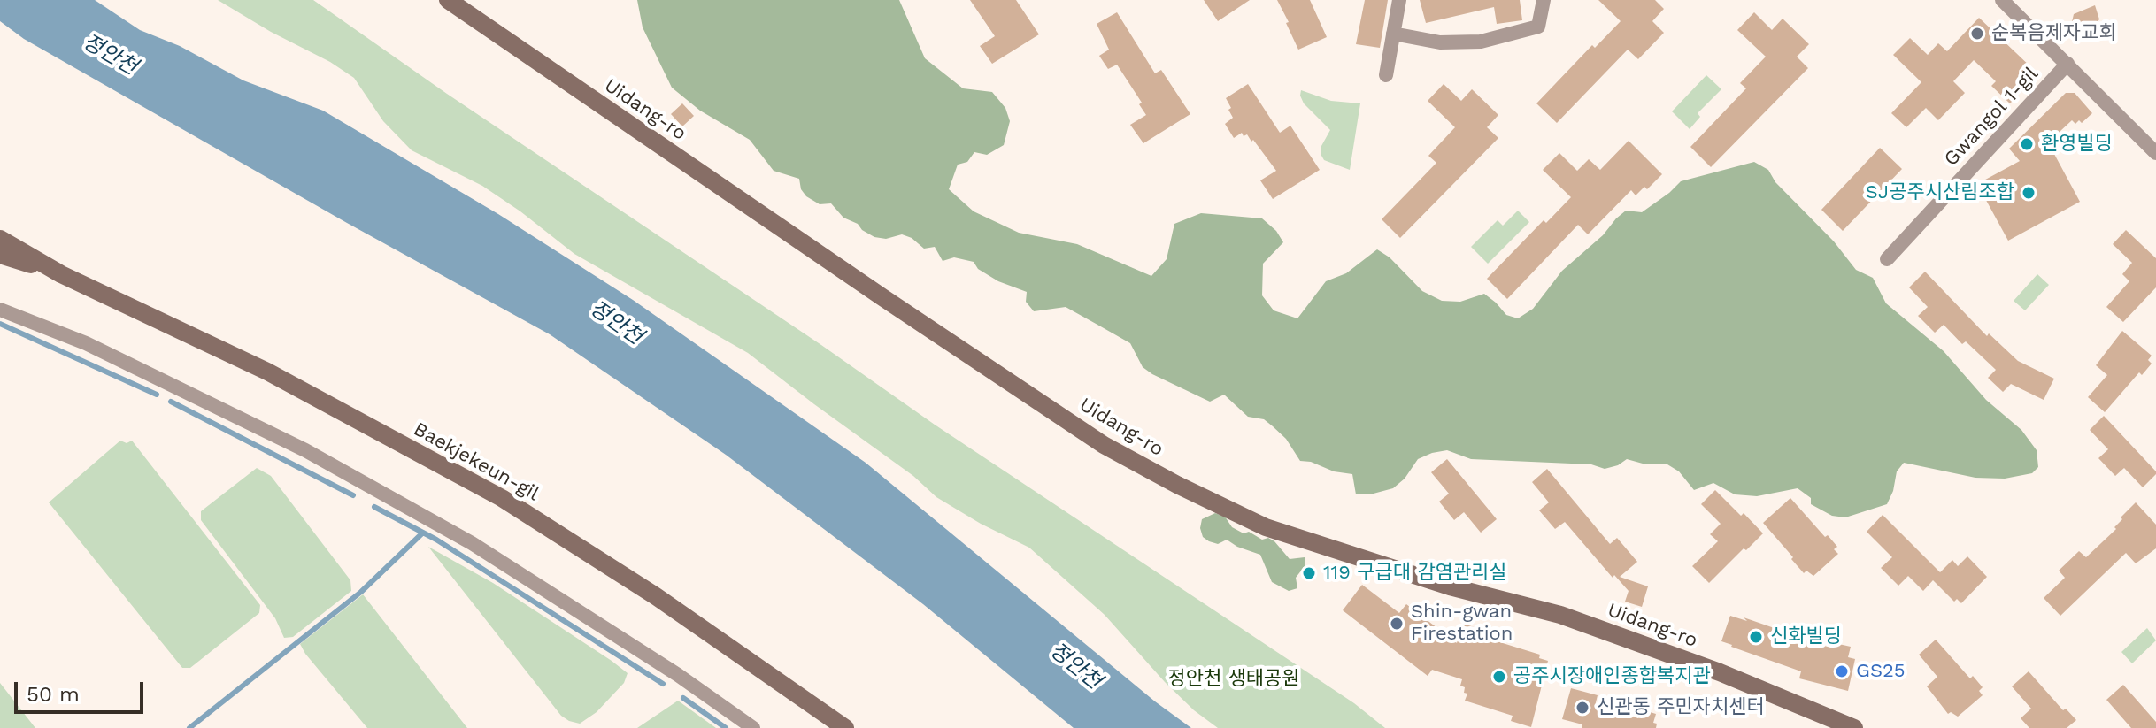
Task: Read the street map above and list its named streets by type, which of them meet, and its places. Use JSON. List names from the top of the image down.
{
  "streets": {
    "main road": ["Uidang-ro", "Baekjekeun-gil"],
    "street": ["Gwangol 1-gil"]
  },
  "water": ["정안천"],
  "parks": ["정안천 생태공원"],
  "places": [
    "순복음제자교회",
    "환영빌딩",
    "SJ공주시산림조합",
    "119 구급대 감염관리실",
    "Shin-gwan Firestation",
    "신화빌딩",
    "GS25",
    "공주시장애인종합복지관",
    "신관동 주민자치센터"
  ],
  "scale_bar": "50 m"
}
